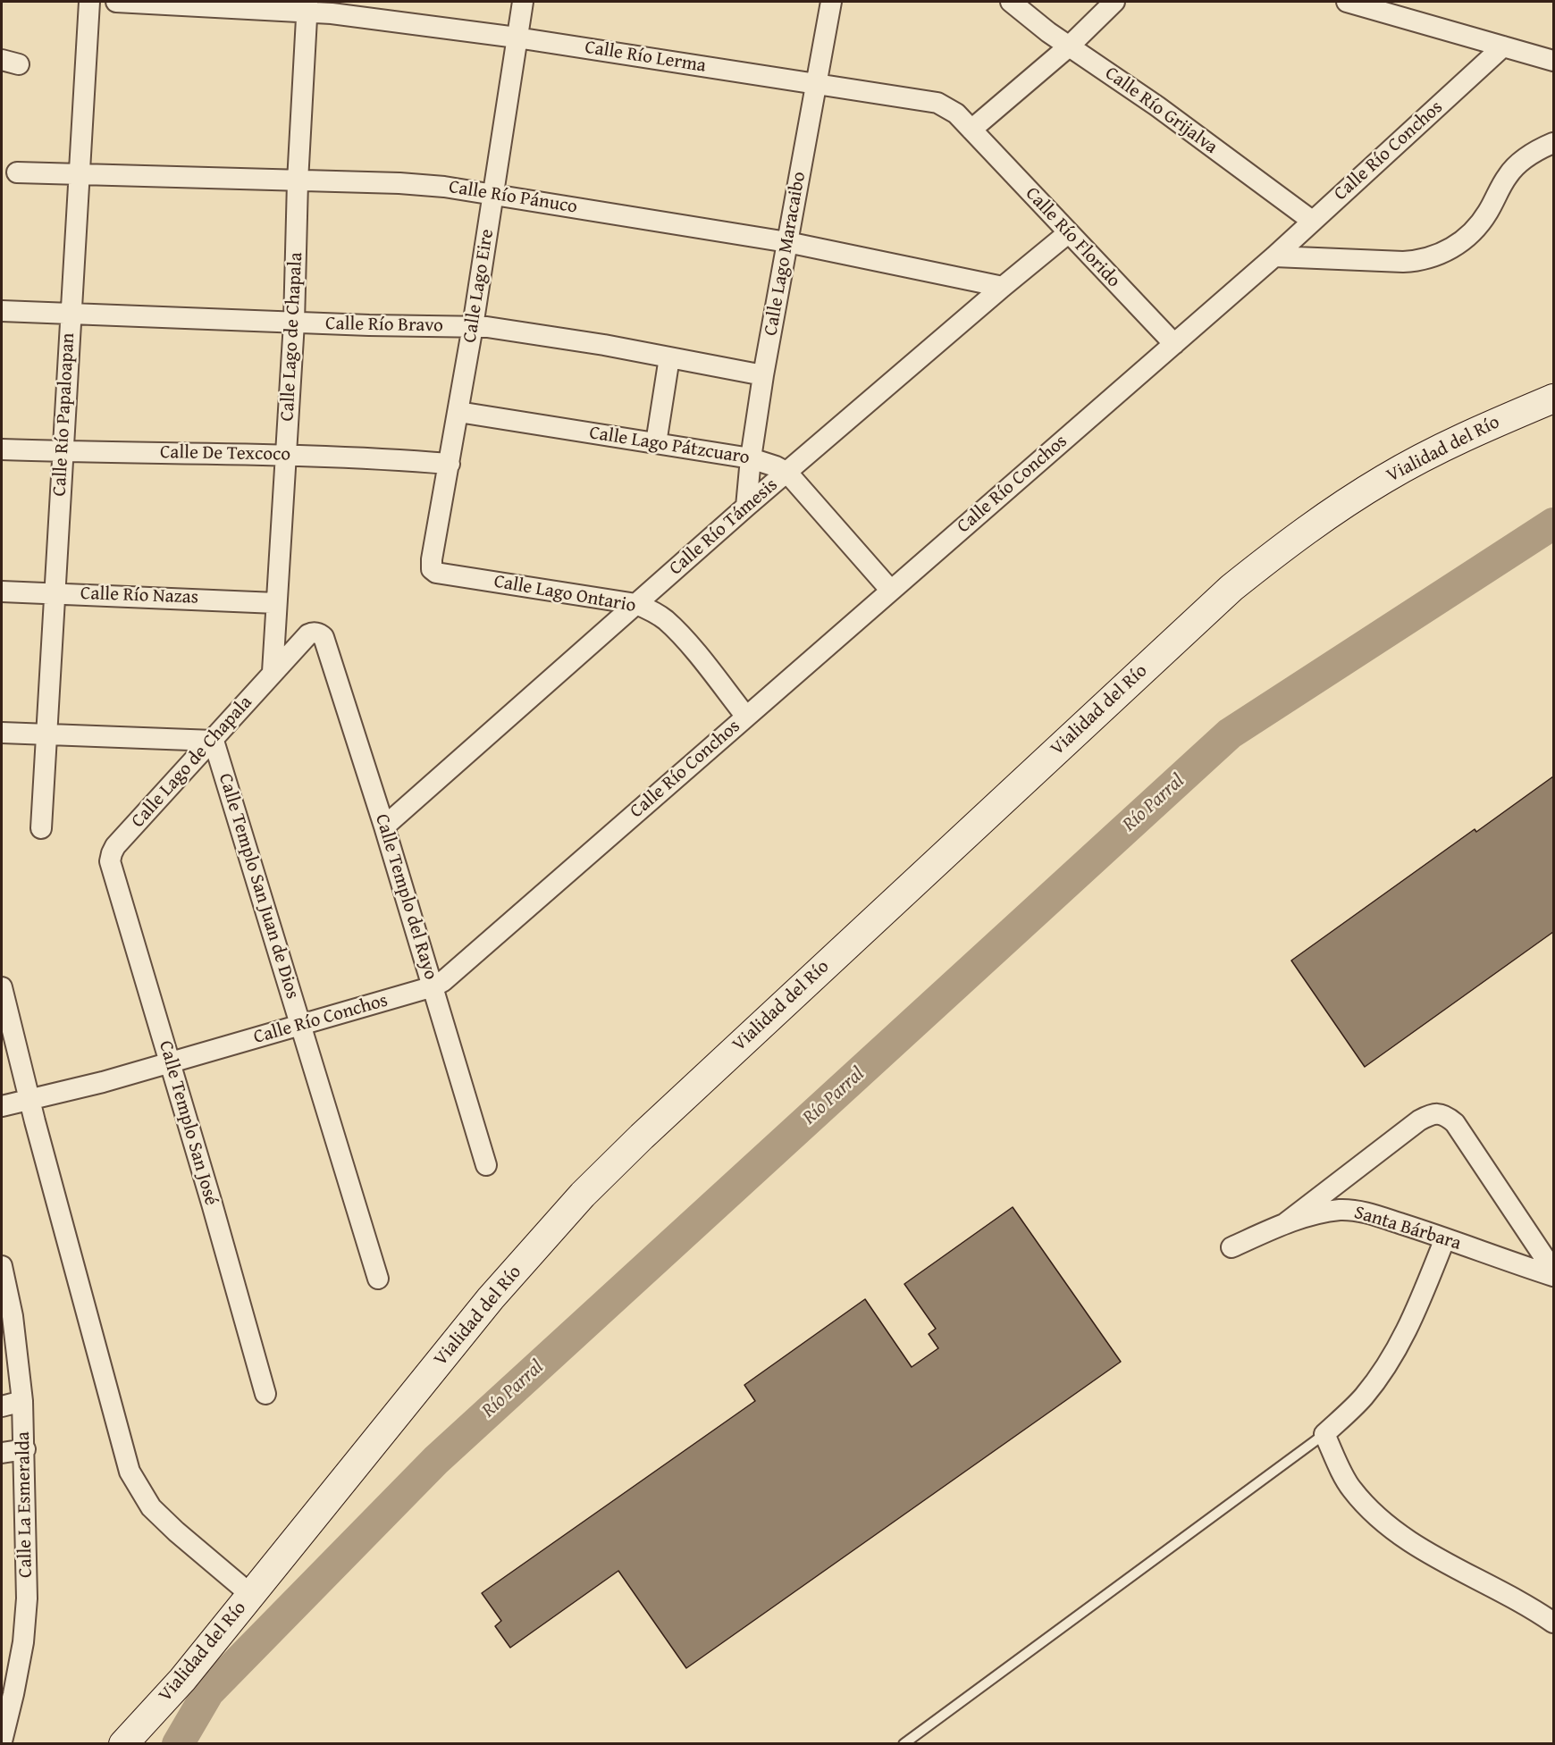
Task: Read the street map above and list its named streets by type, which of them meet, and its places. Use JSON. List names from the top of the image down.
{
  "streets": {
    "main road": ["Vialidad del Río"],
    "street": [
      "Calle Río Lerma",
      "Calle Río Grijalva",
      "Calle Río Conchos",
      "Calle Río Pánuco",
      "Calle Río Florido",
      "Calle Lago Maracaibo",
      "Calle Lago Eire",
      "Calle Río Bravo",
      "Calle Lago de Chapala",
      "Calle Río Papaloapan",
      "Calle Lago Pátzcuaro",
      "Calle De Texcoco",
      "Calle Río Támesis",
      "Calle Lago Ontario",
      "Calle Río Nazas",
      "Calle Templo San Juan de Dios",
      "Calle Templo del Rayo",
      "Calle Templo San José",
      "Santa Bárbara",
      "Calle La Esmeralda"
    ]
  },
  "crossings": [
    ["Calle Río Lerma", "Calle Río Florido"],
    ["Calle Río Lerma", "Calle Lago Maracaibo"],
    ["Calle Río Lerma", "Calle Lago Eire"],
    ["Calle Río Lerma", "Calle Lago de Chapala"],
    ["Calle Río Grijalva", "Calle Río Conchos"],
    ["Calle Río Conchos", "Calle Río Florido"],
    ["Calle Río Conchos", "Calle Lago Pátzcuaro"],
    ["Calle Río Conchos", "Calle Lago Ontario"],
    ["Calle Río Conchos", "Calle Templo San Juan de Dios"],
    ["Calle Río Conchos", "Calle Templo del Rayo"],
    ["Calle Río Conchos", "Calle Templo San José"],
    ["Calle Río Pánuco", "Calle Lago Maracaibo"],
    ["Calle Río Pánuco", "Calle Lago Eire"],
    ["Calle Río Pánuco", "Calle Lago de Chapala"],
    ["Calle Río Pánuco", "Calle Río Papaloapan"],
    ["Calle Río Pánuco", "Calle Río Támesis"],
    ["Calle Río Florido", "Calle Río Támesis"],
    ["Calle Lago Maracaibo", "Calle Río Bravo"],
    ["Calle Lago Maracaibo", "Calle Lago Pátzcuaro"],
    ["Calle Lago Maracaibo", "Calle Río Támesis"],
    ["Calle Lago Eire", "Calle Río Bravo"],
    ["Calle Lago Eire", "Calle Lago Pátzcuaro"],
    ["Calle Lago Eire", "Calle De Texcoco"],
    ["Calle Lago Eire", "Calle Lago Ontario"],
    ["Calle Río Bravo", "Calle Lago de Chapala"],
    ["Calle Río Bravo", "Calle Río Papaloapan"],
    ["Calle Lago de Chapala", "Calle De Texcoco"],
    ["Calle Lago de Chapala", "Calle Río Nazas"],
    ["Calle Lago de Chapala", "Calle Templo San Juan de Dios"],
    ["Calle Lago de Chapala", "Calle Templo del Rayo"],
    ["Calle Lago de Chapala", "Calle Templo San José"],
    ["Calle Río Papaloapan", "Calle De Texcoco"],
    ["Calle Río Papaloapan", "Calle Río Nazas"],
    ["Calle Lago Pátzcuaro", "Calle Río Támesis"],
    ["Calle Río Támesis", "Calle Lago Ontario"],
    ["Calle Río Támesis", "Calle Templo del Rayo"]
  ],
  "water": ["Río Parral"]
}
